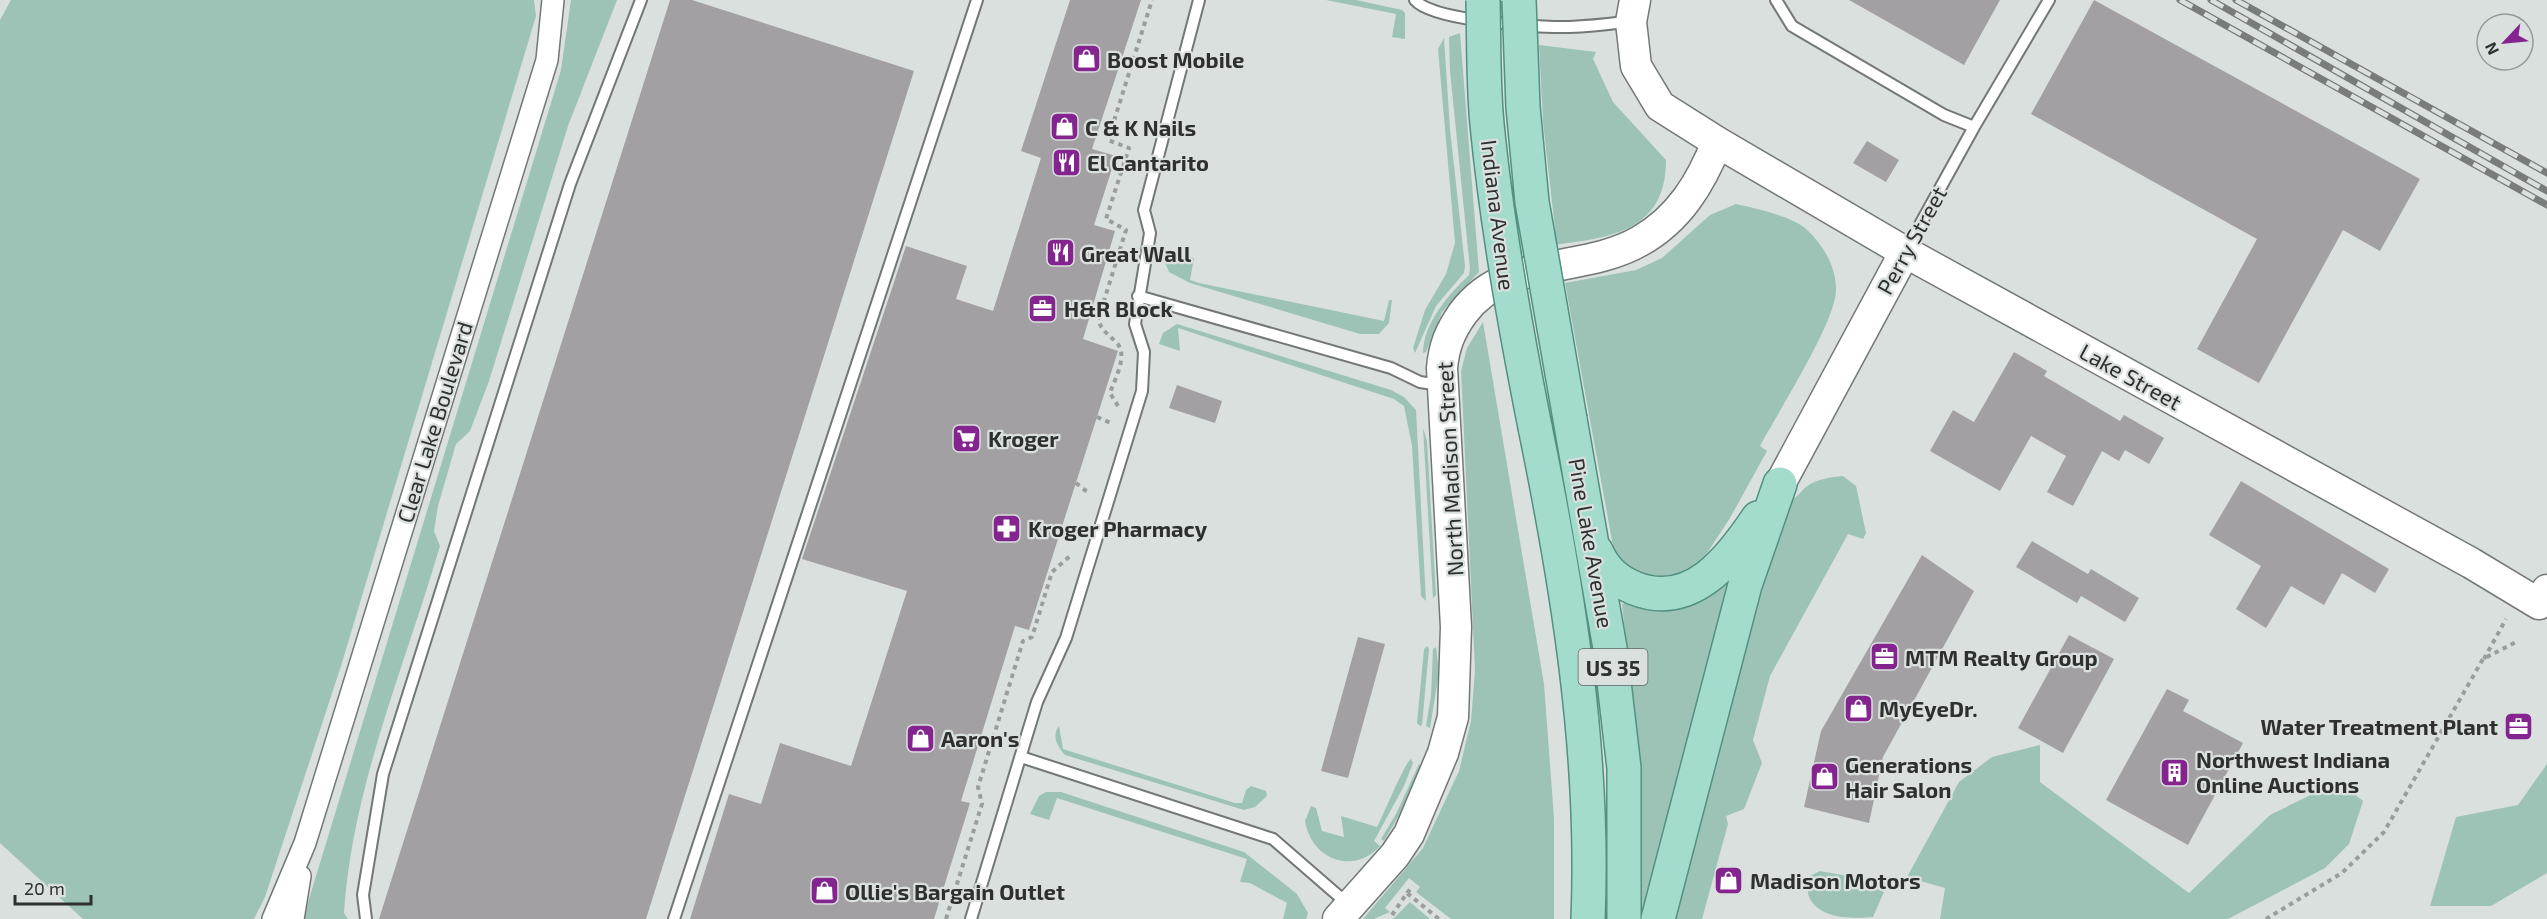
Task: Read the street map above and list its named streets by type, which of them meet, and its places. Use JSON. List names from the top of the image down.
{
  "streets": {
    "main road": ["Indiana Avenue", "Pine Lake Avenue", "US 35"],
    "street": [
      "Perry Street",
      "Lake Street",
      "Clear Lake Boulevard",
      "North Madison Street"
    ]
  },
  "crossings": [
    ["Indiana Avenue", "Pine Lake Avenue"],
    ["Perry Street", "Lake Street"],
    ["Lake Street", "North Madison Street"]
  ],
  "places": {
    "shop": [
      "Boost Mobile",
      "C & K Nails",
      "MyEyeDr.",
      "Aaron's",
      "Generations Hair Salon",
      "Madison Motors",
      "Ollie's Bargain Outlet"
    ],
    "restaurant": ["El Cantarito", "Great Wall"],
    "office": ["H&R Block", "MTM Realty Group", "Water Treatment Plant"],
    "supermarket": ["Kroger"],
    "pharmacy": ["Kroger Pharmacy"],
    "building": ["Northwest Indiana Online Auctions"]
  },
  "scale_bar": "20 m",
  "north": "bottom left"
}
